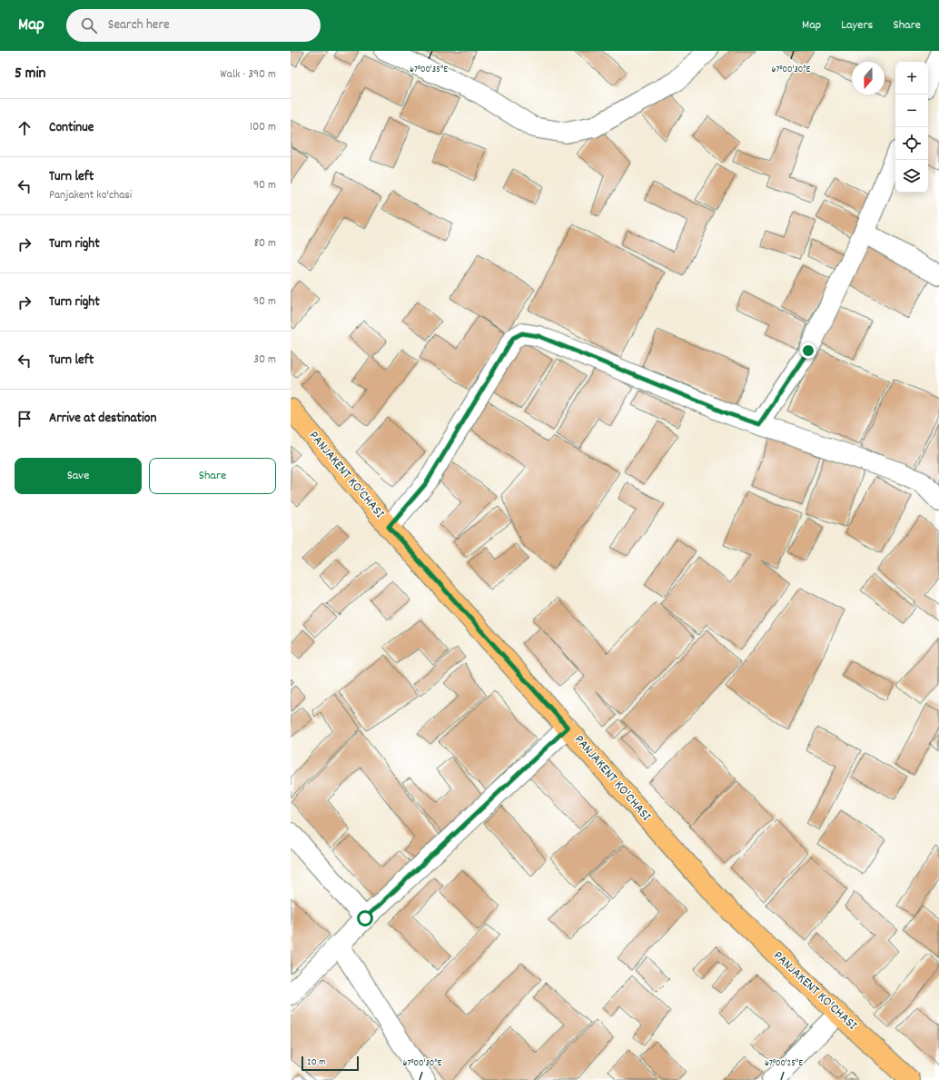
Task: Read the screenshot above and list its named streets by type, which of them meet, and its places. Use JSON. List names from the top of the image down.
{
  "streets": {
    "main road": ["PANJAKENT KO'CHASI"]
  },
  "scale_bar": "20 m",
  "north": "bottom",
  "page": {
    "header": "Map",
    "search": "Search here",
    "nav": ["Map", "Layers", "Share"],
    "heading": ["5 min", "Walk · 390 m"],
    "map_buttons": ["+", "−"],
    "list": [
      ["Continue", "100 m"],
      ["Turn left", "Panjakent ko'chasi", "90 m"],
      ["Turn right", "80 m"],
      ["Turn right", "90 m"],
      ["Turn left", "30 m"],
      "Arrive at destination"
    ],
    "buttons": ["Save", "Share"],
    "scale": "20 m"
  },
  "coordinates": ["67°00'35\"E", "67°00'30\"E", "67°00'25\"E"]
}
